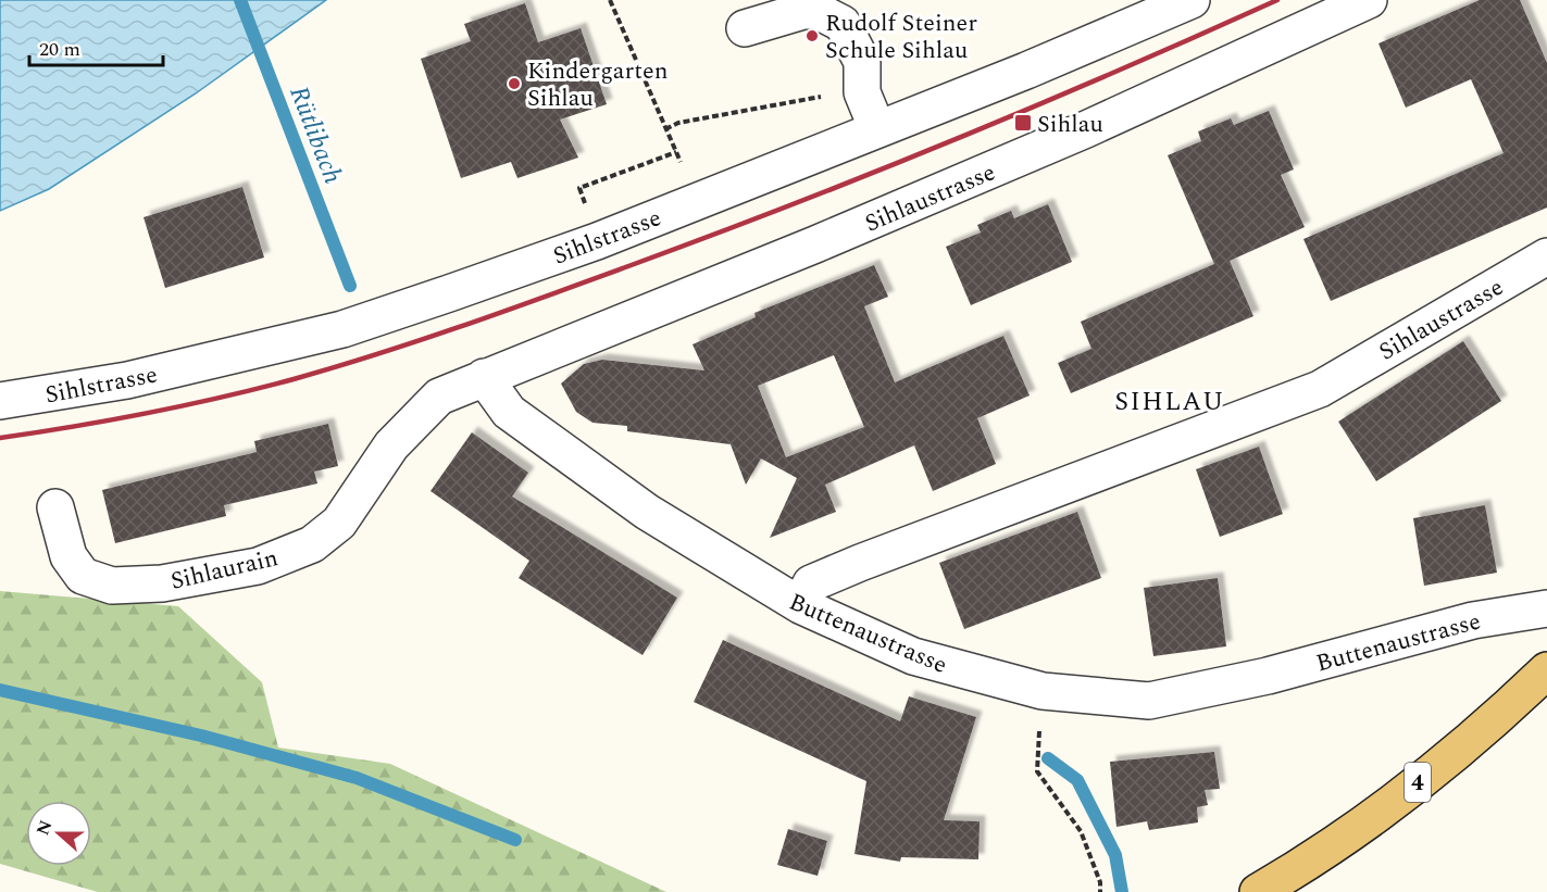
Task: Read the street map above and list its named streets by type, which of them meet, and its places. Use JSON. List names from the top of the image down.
{
  "streets": {
    "main road": ["4"],
    "street": [
      "Sihlaustrasse",
      "Sihlstrasse",
      "Sihlaurain",
      "Buttenaustrasse"
    ]
  },
  "crossings": [
    ["Sihlaustrasse", "Sihlaurain"],
    ["Sihlaustrasse", "Buttenaustrasse"],
    ["Sihlaurain", "Buttenaustrasse"]
  ],
  "districts": ["SIHLAU"],
  "water": ["Rütlibach"],
  "places": {
    "other": ["Rudolf Steiner Schule Sihlau", "Kindergarten Sihlau"],
    "transit": ["Sihlau"]
  },
  "scale_bar": "20 m",
  "north": "left"
}
